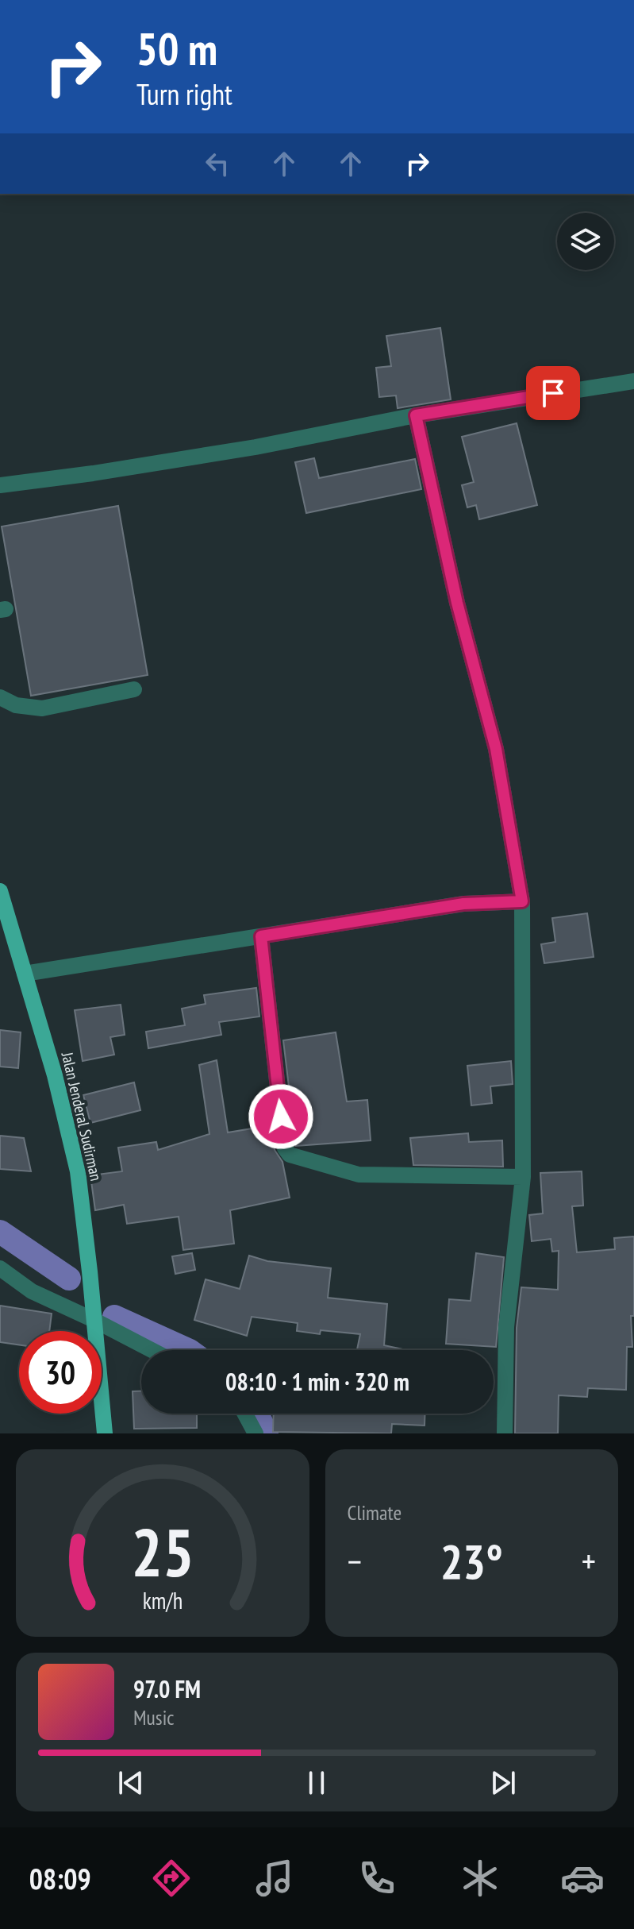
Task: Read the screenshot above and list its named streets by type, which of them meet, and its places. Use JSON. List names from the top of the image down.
{
  "streets": {
    "main road": ["Jalan Jenderal Sudirman"]
  },
  "page": {
    "turn": ["50 m", "Turn right"],
    "limit": "30",
    "trip": "08:10 · 1 min · 320 m",
    "tile": "Climate",
    "heat": ["−", "23°", "+"],
    "song": ["97.0 FM", "Music"],
    "tabs": "08:09",
    "gauge": ["25", "km/h"]
  }
}
